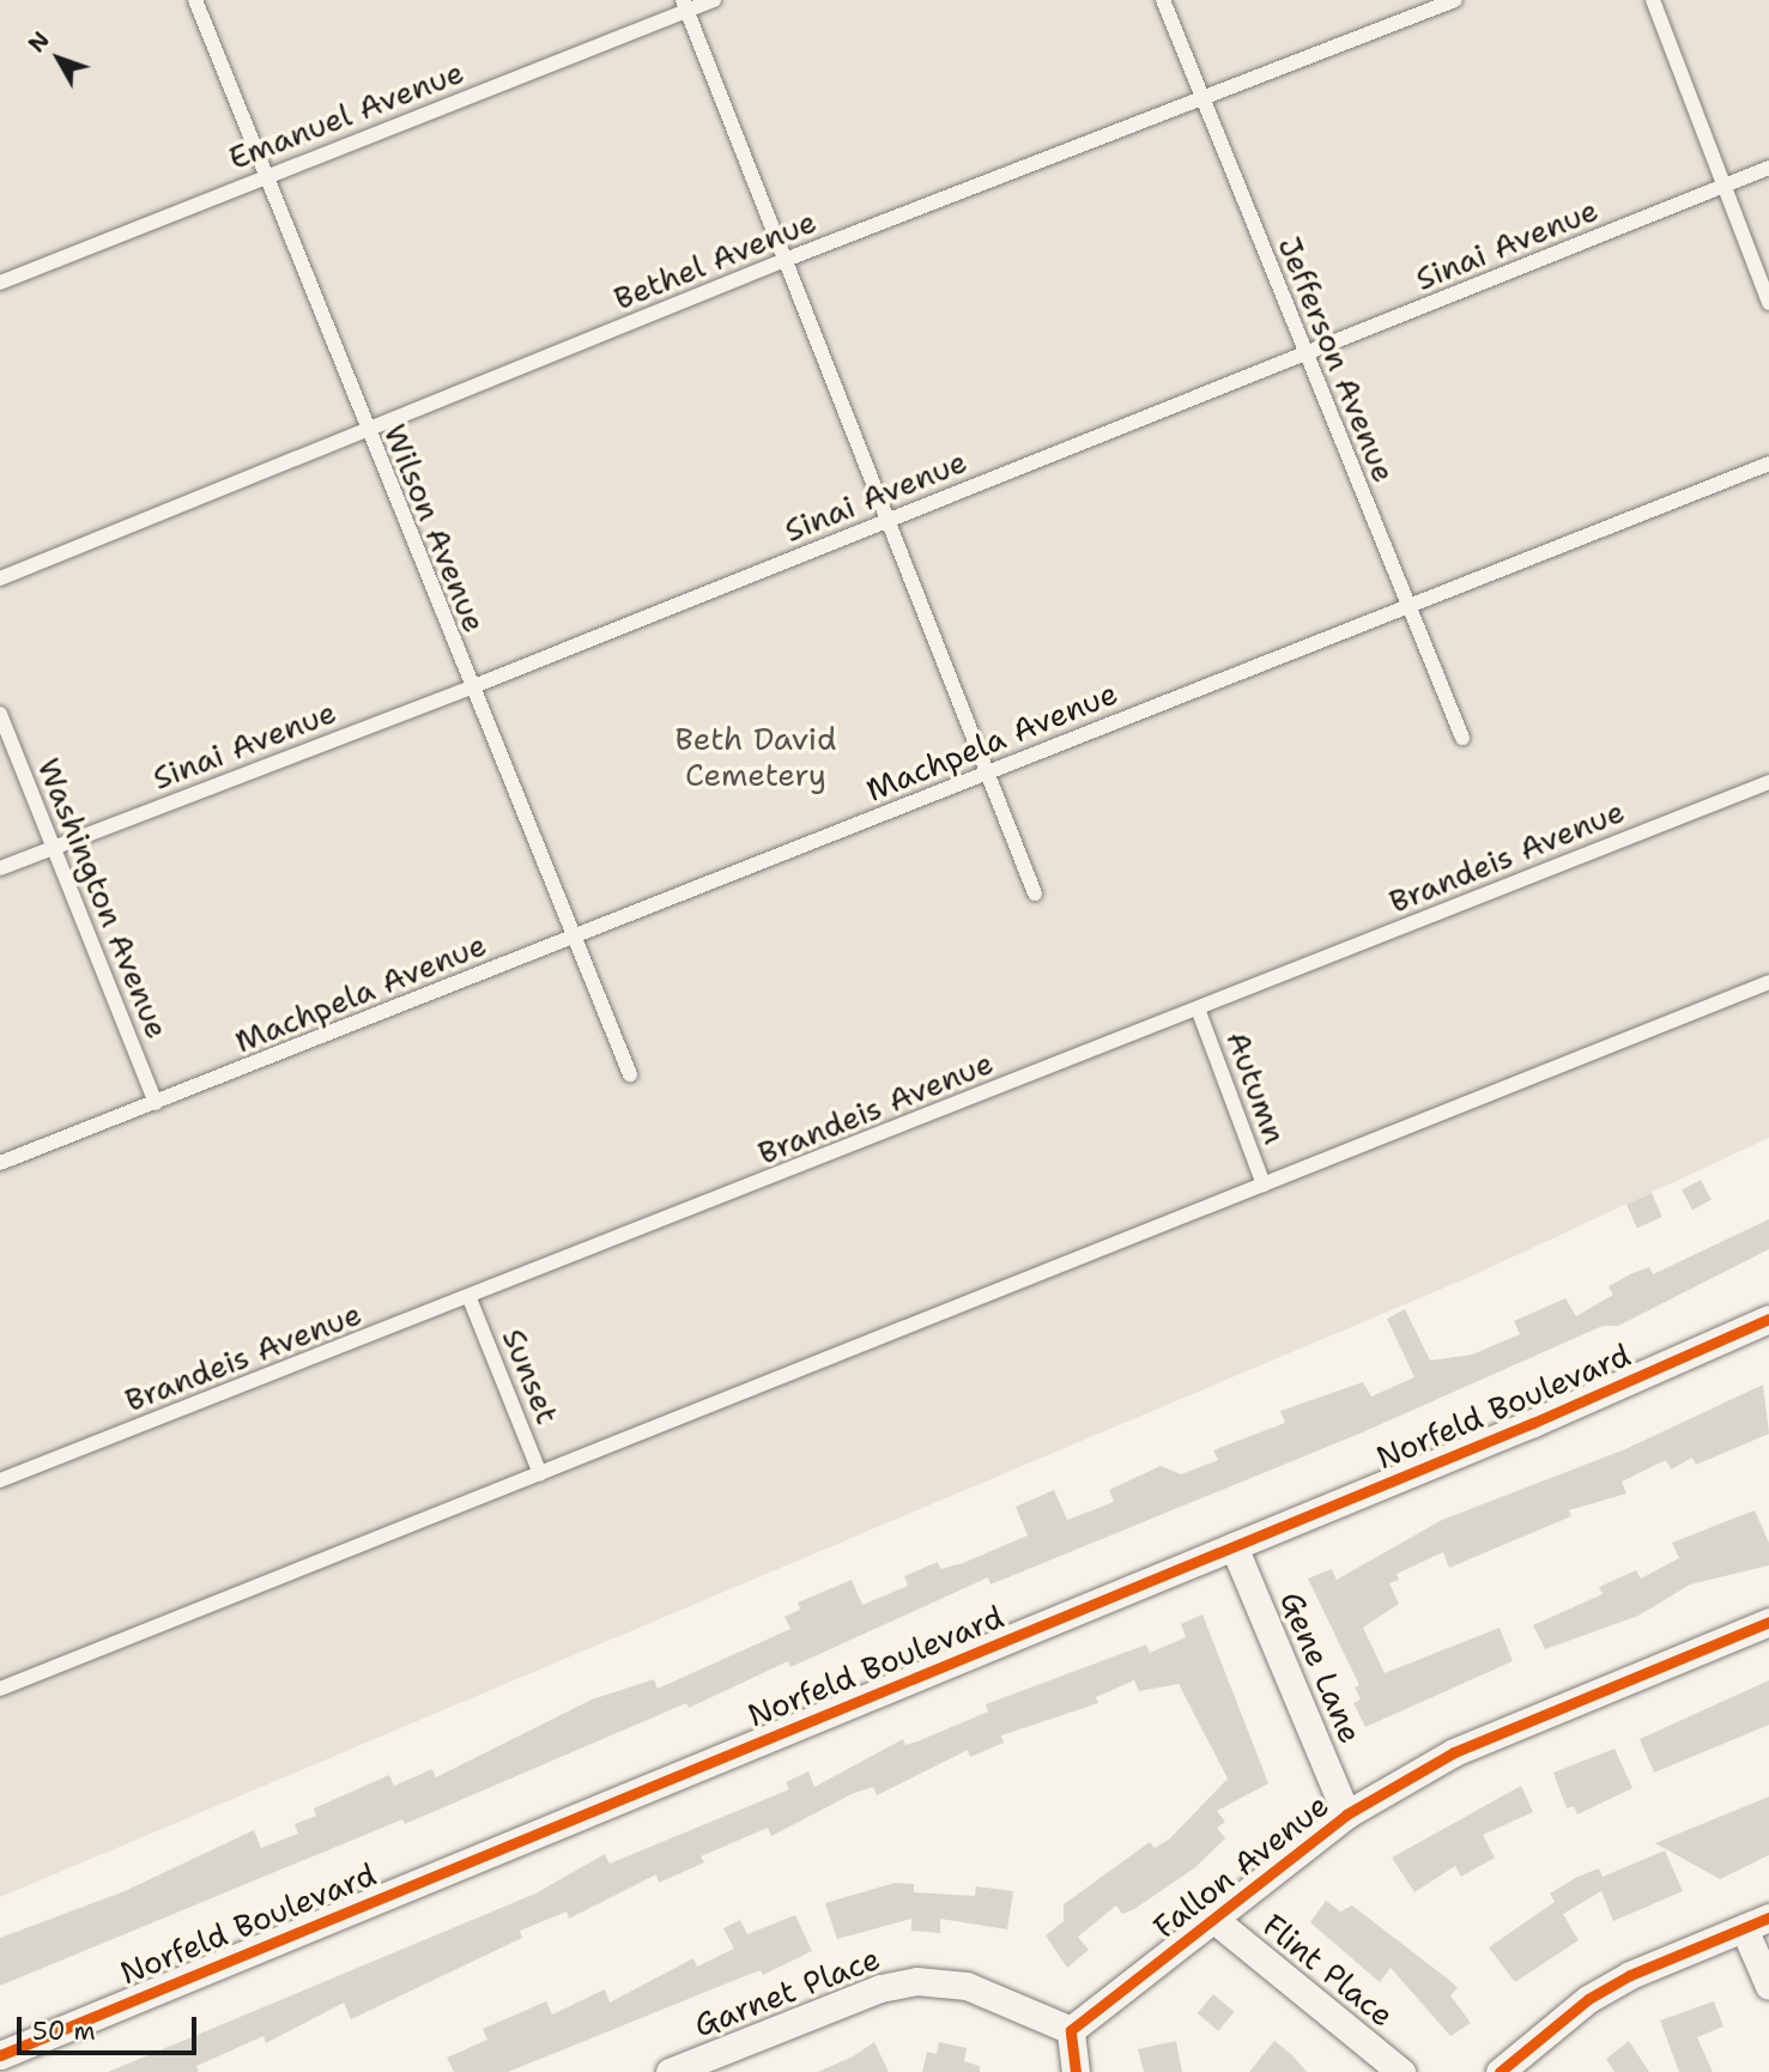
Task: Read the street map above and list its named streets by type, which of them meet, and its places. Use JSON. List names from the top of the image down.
{
  "streets": {
    "street": [
      "Norfeld Boulevard",
      "Gene Lane",
      "Fallon Avenue",
      "Flint Place",
      "Garnet Place"
    ],
    "lane": [
      "Emanuel Avenue",
      "Sinai Avenue",
      "Bethel Avenue",
      "Jefferson Avenue",
      "Wilson Avenue",
      "Machpela Avenue",
      "Brandeis Avenue",
      "Washington Avenue",
      "Autumn",
      "Sunset"
    ]
  },
  "crossings": [
    ["Emanuel Avenue", "Wilson Avenue"],
    ["Sinai Avenue", "Jefferson Avenue"],
    ["Sinai Avenue", "Wilson Avenue"],
    ["Sinai Avenue", "Washington Avenue"],
    ["Bethel Avenue", "Jefferson Avenue"],
    ["Bethel Avenue", "Wilson Avenue"],
    ["Jefferson Avenue", "Machpela Avenue"],
    ["Wilson Avenue", "Machpela Avenue"],
    ["Machpela Avenue", "Washington Avenue"],
    ["Brandeis Avenue", "Autumn"],
    ["Brandeis Avenue", "Sunset"],
    ["Norfeld Boulevard", "Gene Lane"],
    ["Gene Lane", "Fallon Avenue"],
    ["Fallon Avenue", "Flint Place"],
    ["Fallon Avenue", "Garnet Place"]
  ],
  "parks": ["Beth David Cemetery"],
  "scale_bar": "50 m",
  "north": "top left"
}
